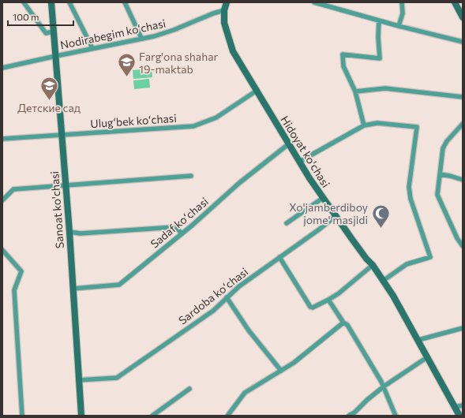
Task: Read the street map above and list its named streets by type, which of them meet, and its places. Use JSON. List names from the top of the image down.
{
  "streets": {
    "street": [
      "Nodirabegim koʻchasi",
      "Ulugʻbek koʻchasi",
      "Hidoyat ko'chasi",
      "Sanoat ko'chasi",
      "Sadaf koʻchasi",
      "Sardoba koʻchasi"
    ]
  },
  "crossings": [
    ["Nodirabegim koʻchasi", "Hidoyat ko'chasi"],
    ["Nodirabegim koʻchasi", "Sanoat ko'chasi"],
    ["Ulugʻbek koʻchasi", "Hidoyat ko'chasi"],
    ["Ulugʻbek koʻchasi", "Sanoat ko'chasi"],
    ["Hidoyat ko'chasi", "Sadaf koʻchasi"],
    ["Hidoyat ko'chasi", "Sardoba koʻchasi"],
    ["Sanoat ko'chasi", "Sadaf koʻchasi"],
    ["Sanoat ko'chasi", "Sardoba koʻchasi"]
  ],
  "places": {
    "school or university": ["Farg'ona shahar 19-maktab", "Детские сад"],
    "mosque": ["Xo'jamberdiboy jome' masjidi"]
  },
  "scale_bar": "100 m"
}
